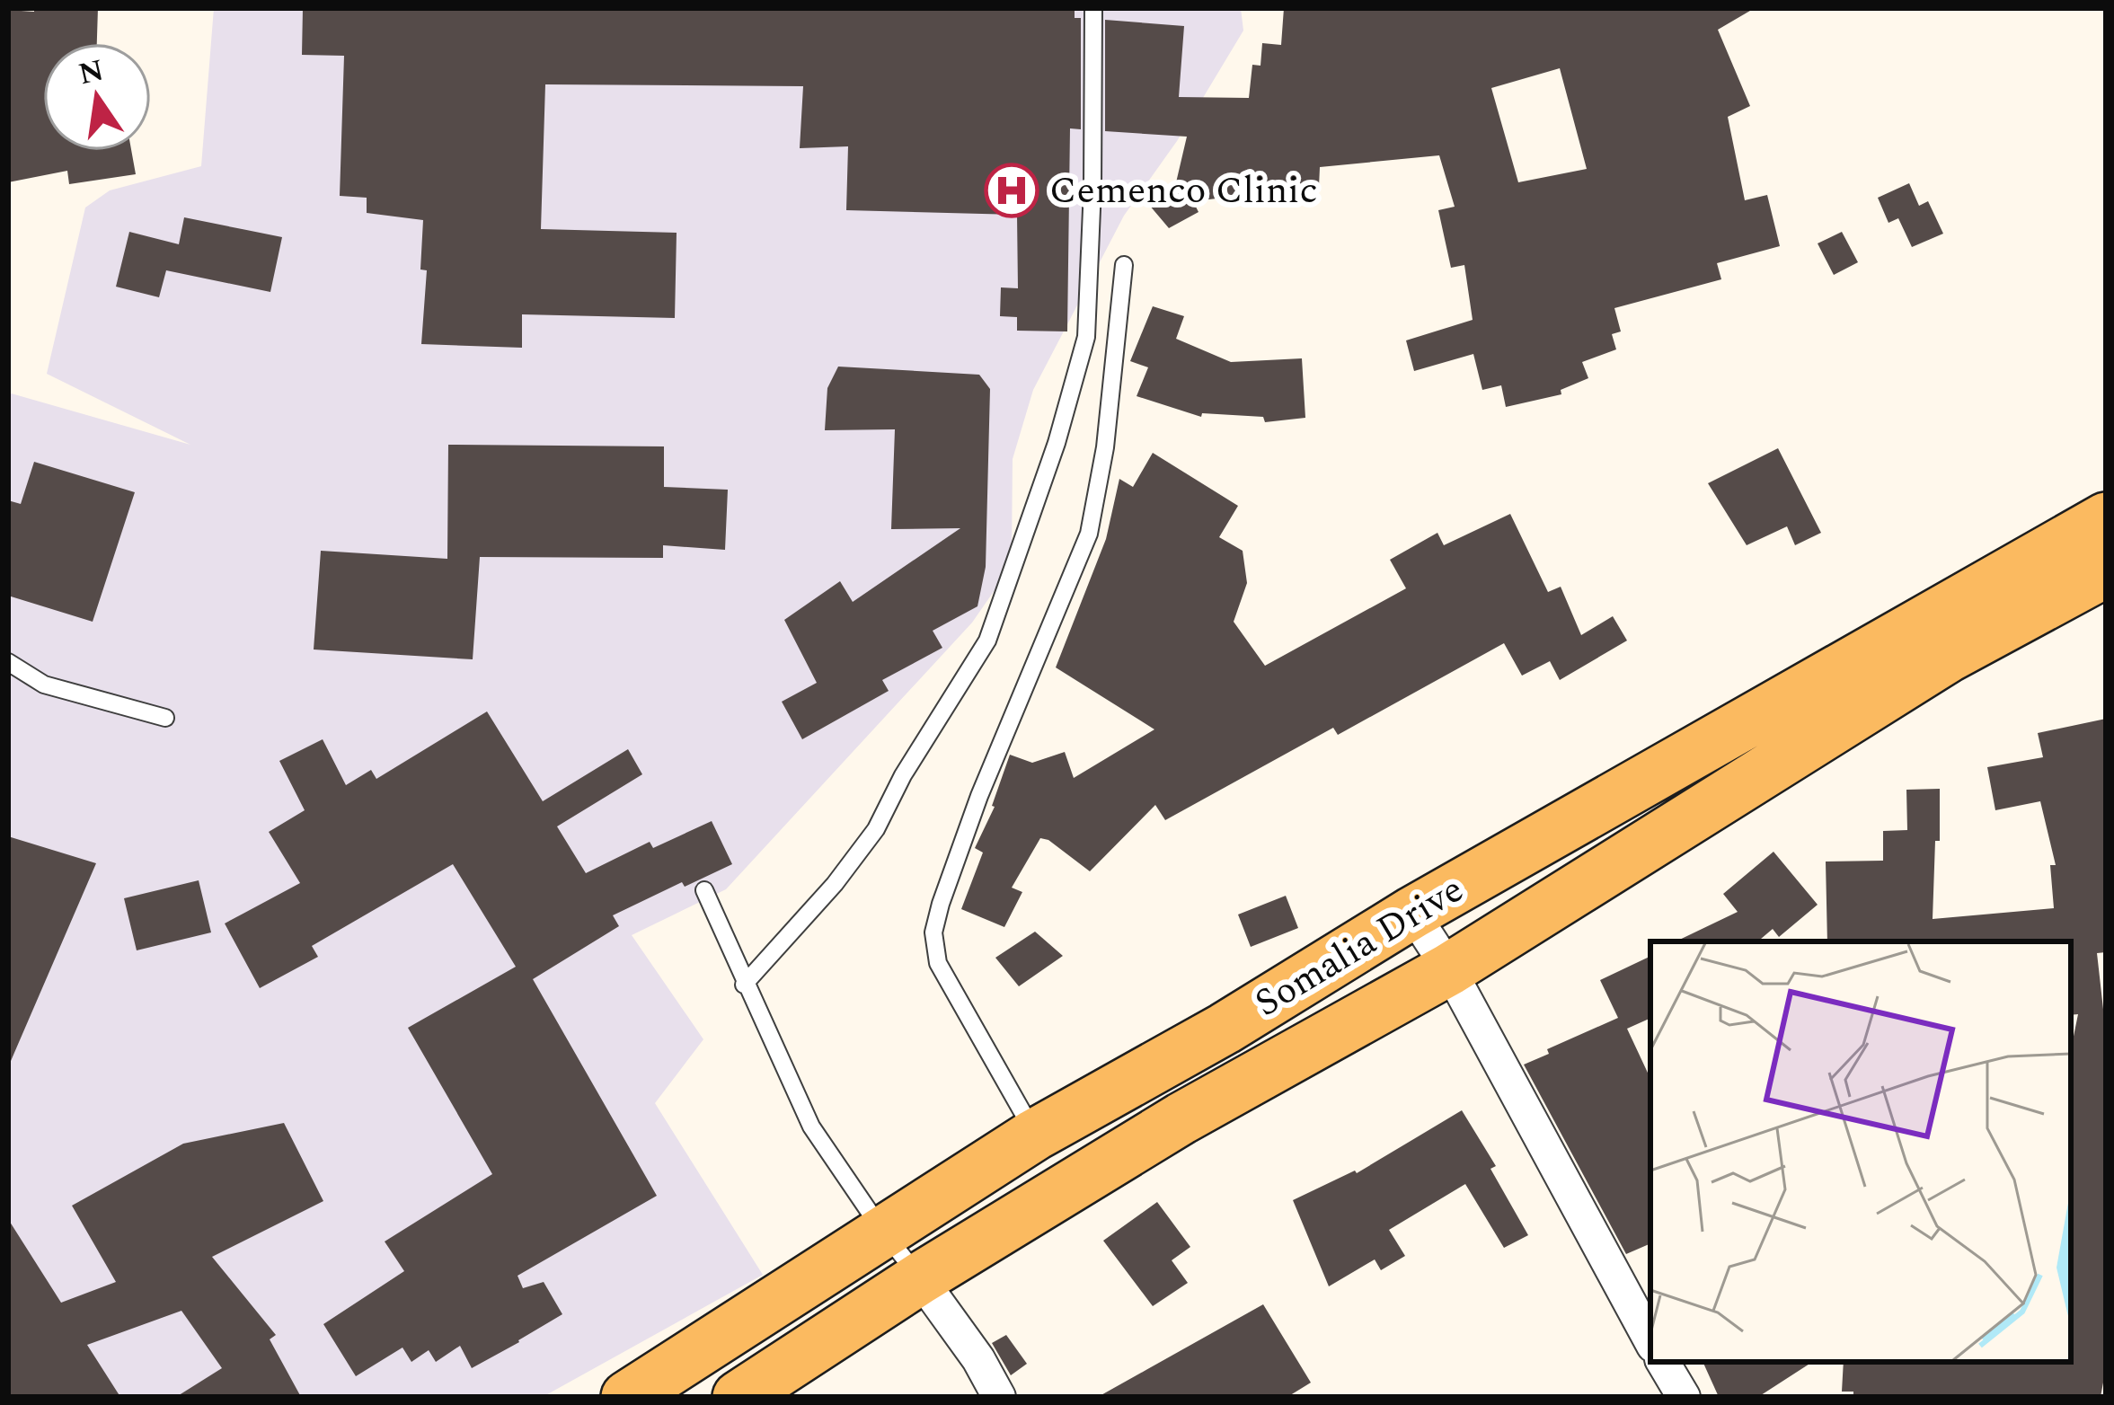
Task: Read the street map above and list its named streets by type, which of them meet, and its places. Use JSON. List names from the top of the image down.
{
  "streets": {
    "main road": ["Somalia Drive"]
  },
  "places": {
    "hospital": ["Cemenco Clinic"]
  },
  "north": "top"
}
